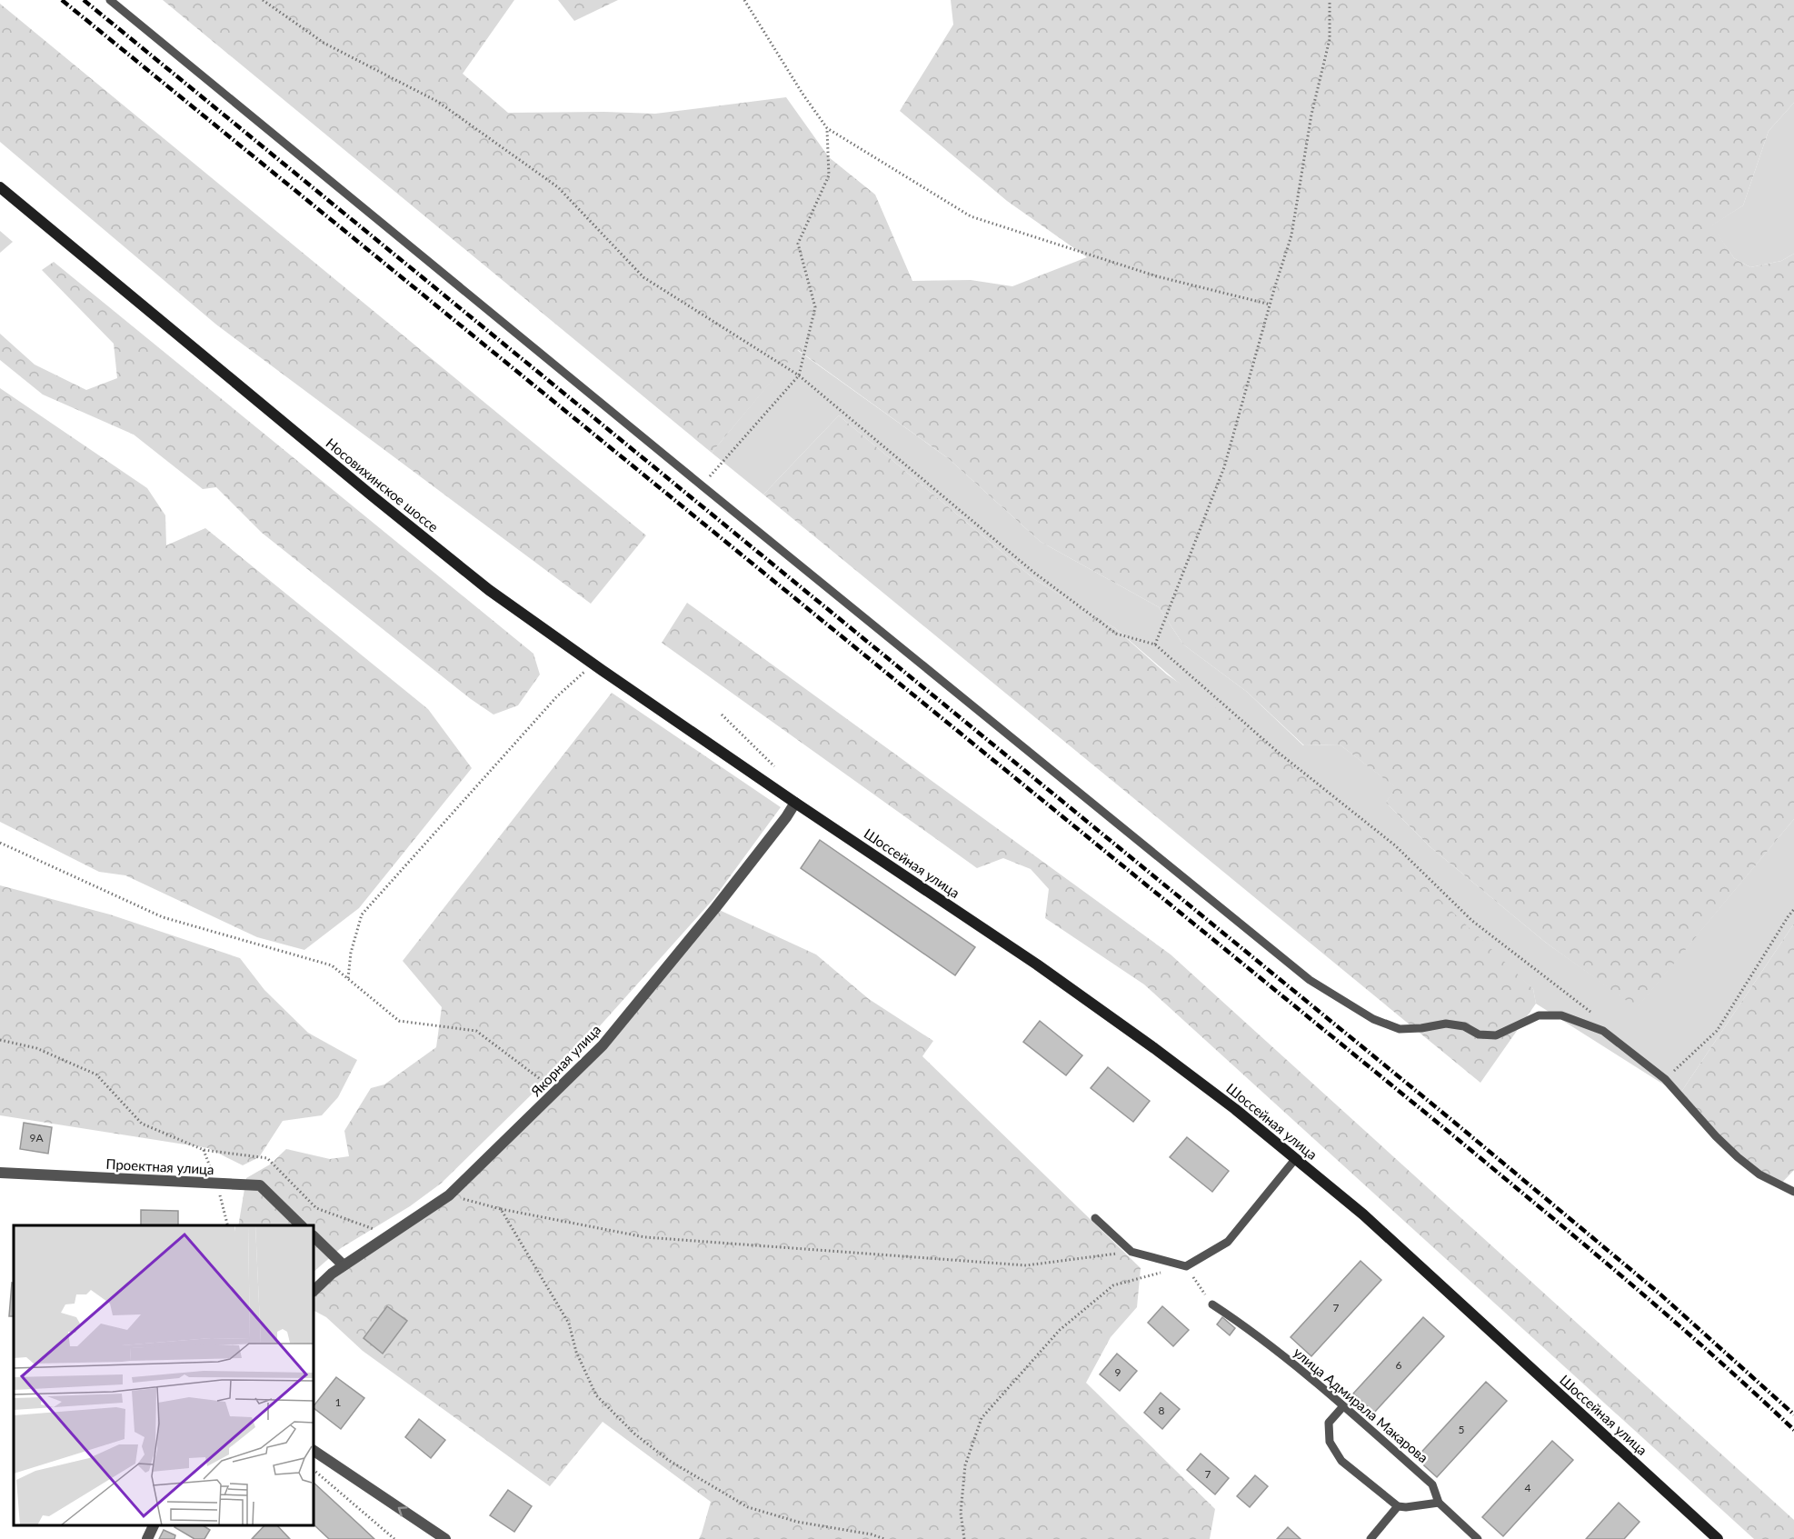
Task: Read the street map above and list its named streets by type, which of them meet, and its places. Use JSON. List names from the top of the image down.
{
  "streets": {
    "main road": ["Носовихинское шоссе", "Шоссейная улица"],
    "street": ["Якорная улица", "Проектная улица"],
    "lane": ["улица Адмирала Макарова"]
  },
  "crossings": [
    ["Носовихинское шоссе", "Шоссейная улица"],
    ["Шоссейная улица", "Якорная улица"]
  ],
  "house_numbers": [
    "9А",
    "7",
    "6",
    "9",
    "1",
    "8",
    "5",
    "7",
    "4"
  ]
}
